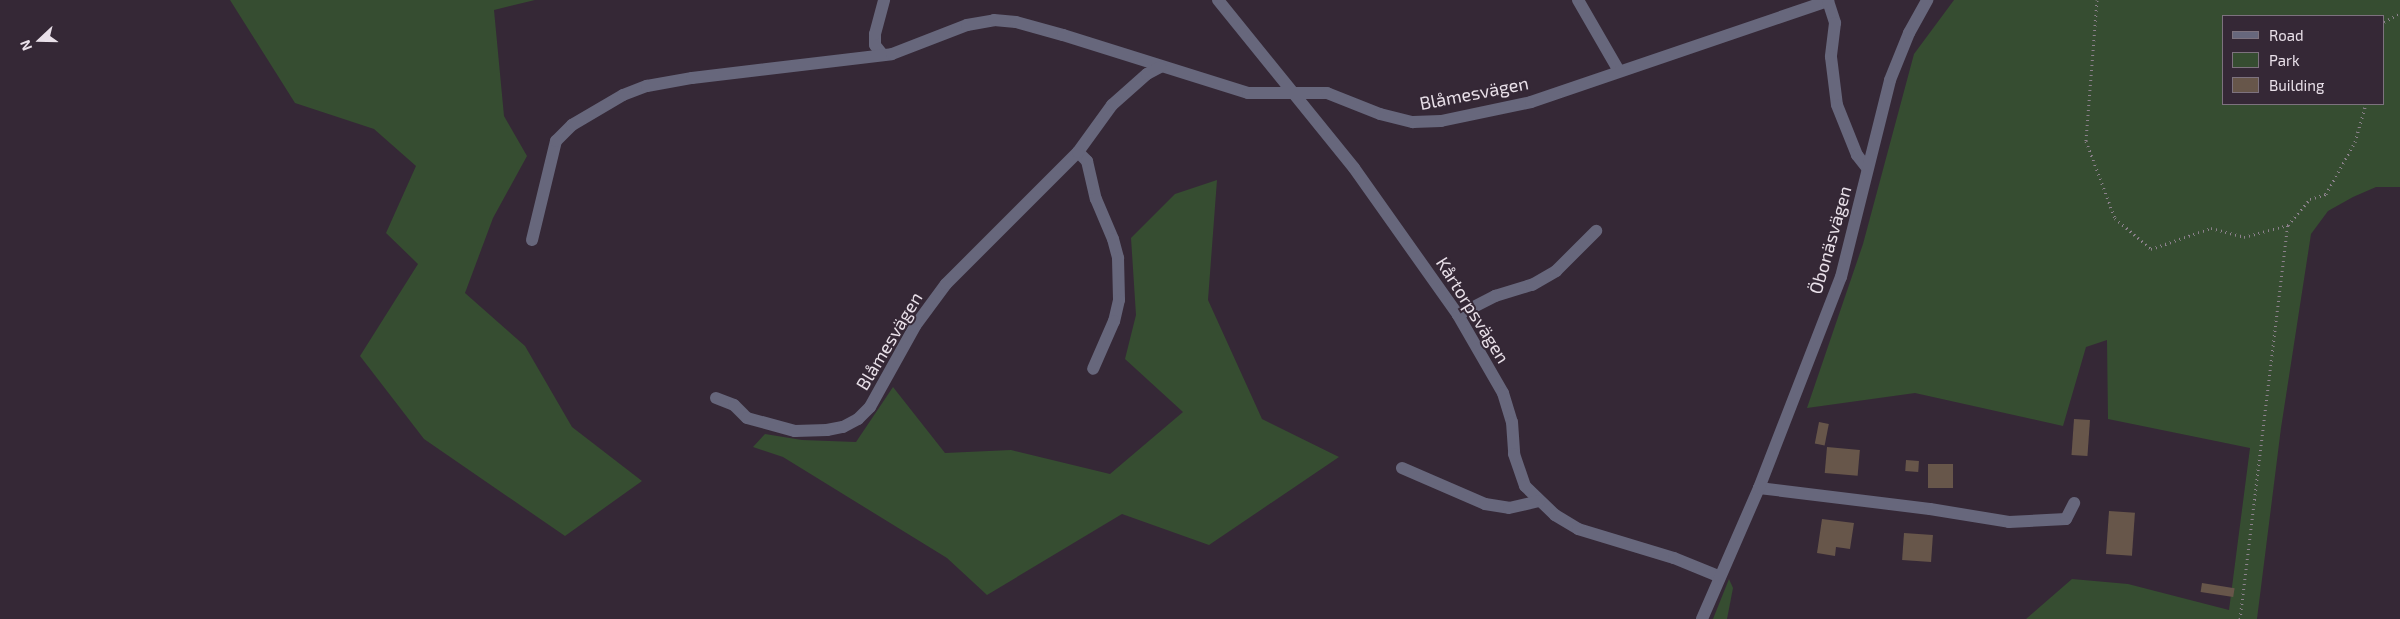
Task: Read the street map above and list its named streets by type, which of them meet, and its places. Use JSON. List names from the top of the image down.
{
  "streets": {
    "street": ["Blåmesvägen", "Öbonäsvägen", "Kårtorpsvägen"]
  },
  "crossings": [
    ["Blåmesvägen", "Öbonäsvägen"],
    ["Blåmesvägen", "Kårtorpsvägen"],
    ["Öbonäsvägen", "Kårtorpsvägen"]
  ],
  "legend": ["Road", "Park", "Building"],
  "north": "left"
}
